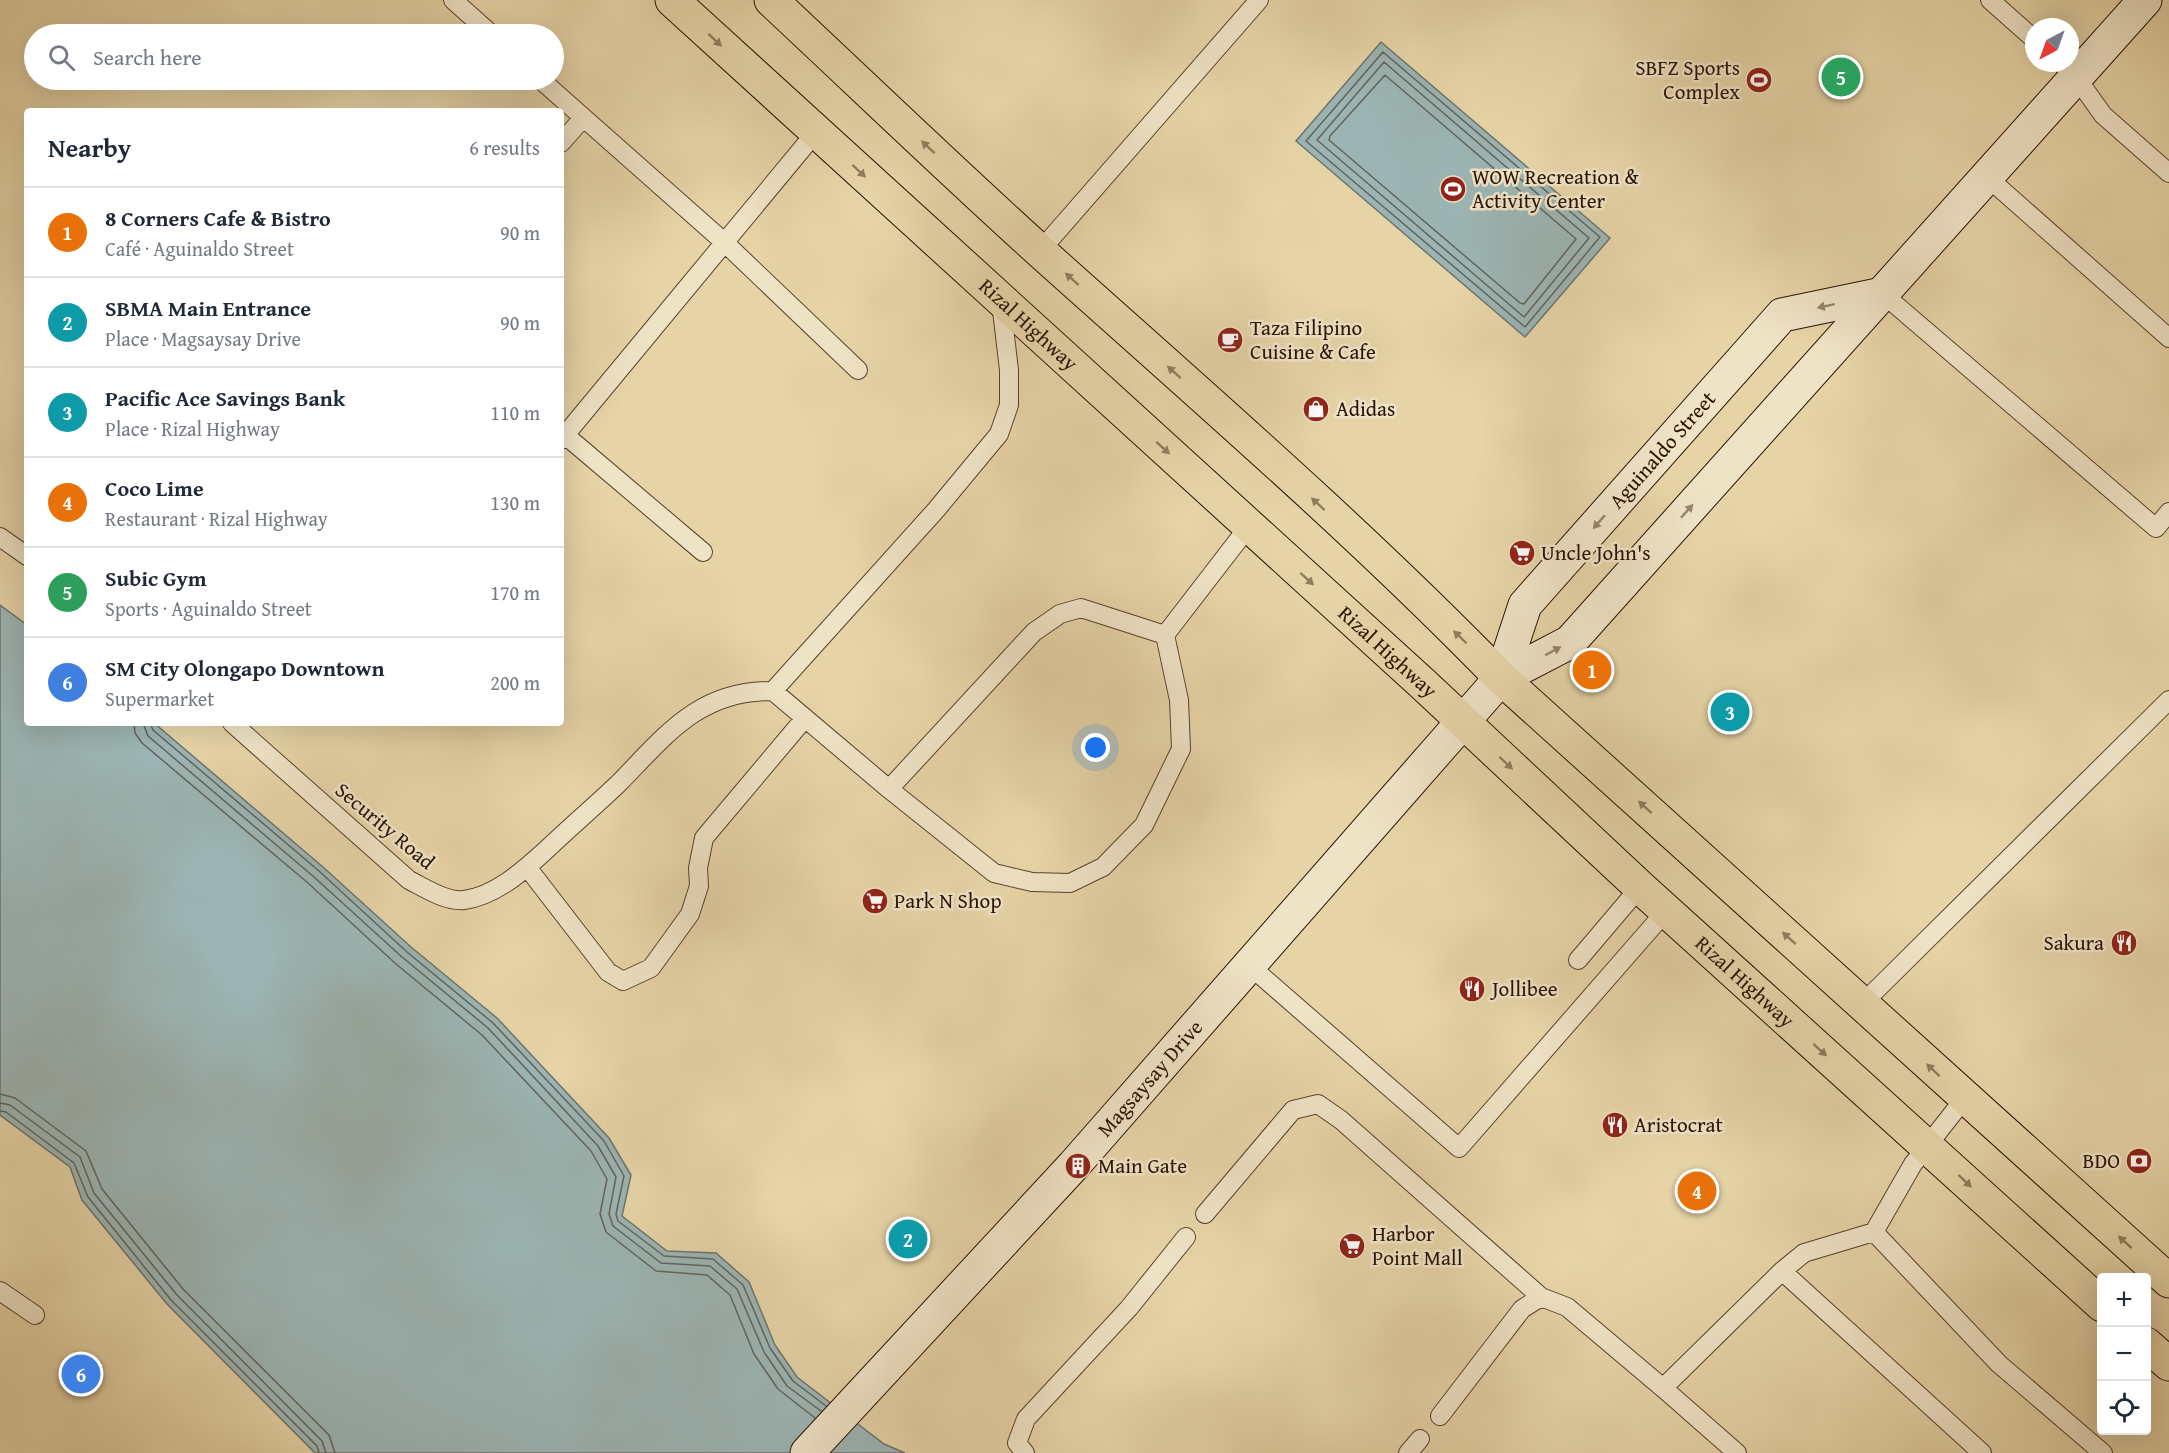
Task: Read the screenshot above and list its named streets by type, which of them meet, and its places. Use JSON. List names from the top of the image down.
{
  "streets": {
    "main road": ["Rizal Highway"],
    "street": ["Aguinaldo Street", "Magsaysay Drive"],
    "lane": ["Security Road"]
  },
  "crossings": [
    ["Rizal Highway", "Aguinaldo Street"],
    ["Rizal Highway", "Magsaysay Drive"],
    ["Aguinaldo Street", "Magsaysay Drive"]
  ],
  "places": {
    "sports": ["SBFZ Sports Complex", "WOW Recreation & Activity Center"],
    "cafe": ["Taza Filipino Cuisine & Cafe"],
    "shop": ["Adidas"],
    "supermarket": ["Uncle John's", "Park N Shop", "Harbor Point Mall"],
    "restaurant": ["Sakura", "Jollibee", "Aristocrat"],
    "bank": ["BDO"],
    "building": ["Main Gate"]
  },
  "north": "bottom left",
  "page": {
    "search": "Search here",
    "pins": [
      "5",
      "1",
      "3",
      "4",
      "2",
      "6"
    ],
    "heading": ["Nearby", "6 results"],
    "list": [
      {
        "mark": "1",
        "name": "8 Corners Cafe & Bistro",
        "note": "Café · Aguinaldo Street",
        "value": "90 m"
      },
      {
        "mark": "2",
        "name": "SBMA Main Entrance",
        "note": "Place · Magsaysay Drive",
        "value": "90 m"
      },
      {
        "mark": "3",
        "name": "Pacific Ace Savings Bank",
        "note": "Place · Rizal Highway",
        "value": "110 m"
      },
      {
        "mark": "4",
        "name": "Coco Lime",
        "note": "Restaurant · Rizal Highway",
        "value": "130 m"
      },
      {
        "mark": "5",
        "name": "Subic Gym",
        "note": "Sports · Aguinaldo Street",
        "value": "170 m"
      },
      {
        "mark": "6",
        "name": "SM City Olongapo Downtown",
        "note": "Supermarket",
        "value": "200 m"
      }
    ],
    "map_buttons": ["+", "−"]
  }
}
